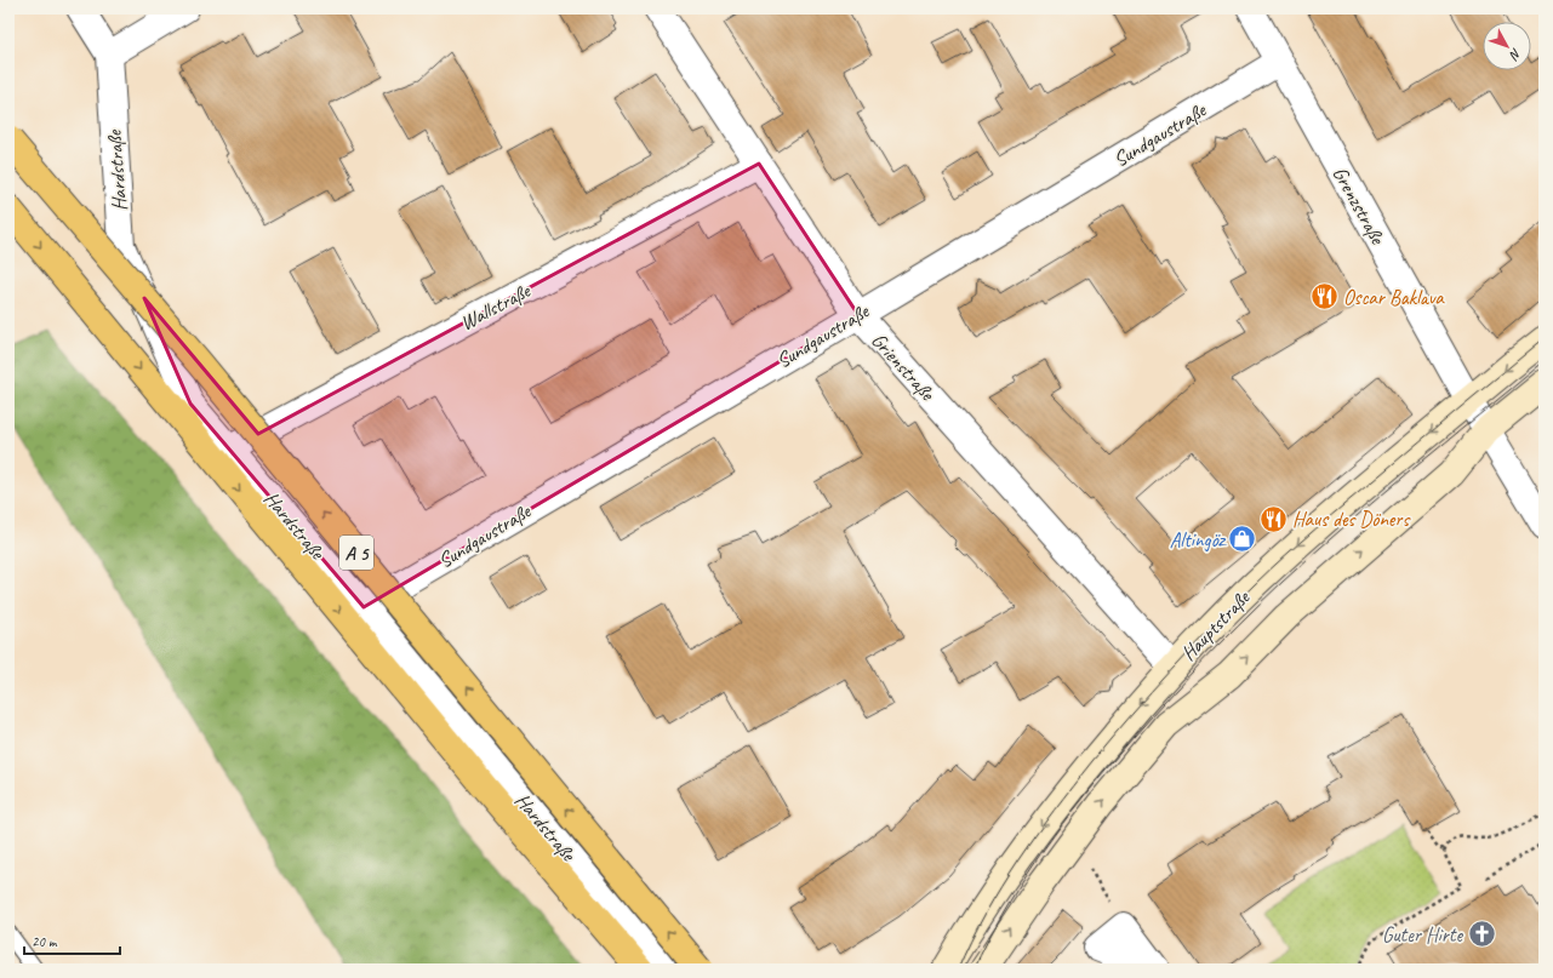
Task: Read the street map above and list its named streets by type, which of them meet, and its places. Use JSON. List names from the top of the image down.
{
  "streets": {
    "highway": ["A 5"],
    "main road": ["Hauptstraße"],
    "street": [
      "Sundgaustraße",
      "Hardstraße",
      "Grenzstraße",
      "Wallstraße",
      "Grienstraße"
    ]
  },
  "crossings": [
    ["Sundgaustraße", "Hardstraße"],
    ["Sundgaustraße", "Grenzstraße"],
    ["Sundgaustraße", "Grienstraße"],
    ["Hardstraße", "Wallstraße"],
    ["Grenzstraße", "Hauptstraße"],
    ["Wallstraße", "Grienstraße"],
    ["Grienstraße", "Hauptstraße"]
  ],
  "places": {
    "restaurant": ["Oscar Baklava", "Haus des Döners"],
    "shop": ["Altingöz"],
    "church": ["Guter Hirte"]
  },
  "scale_bar": "20 m",
  "north": "bottom right"
}
